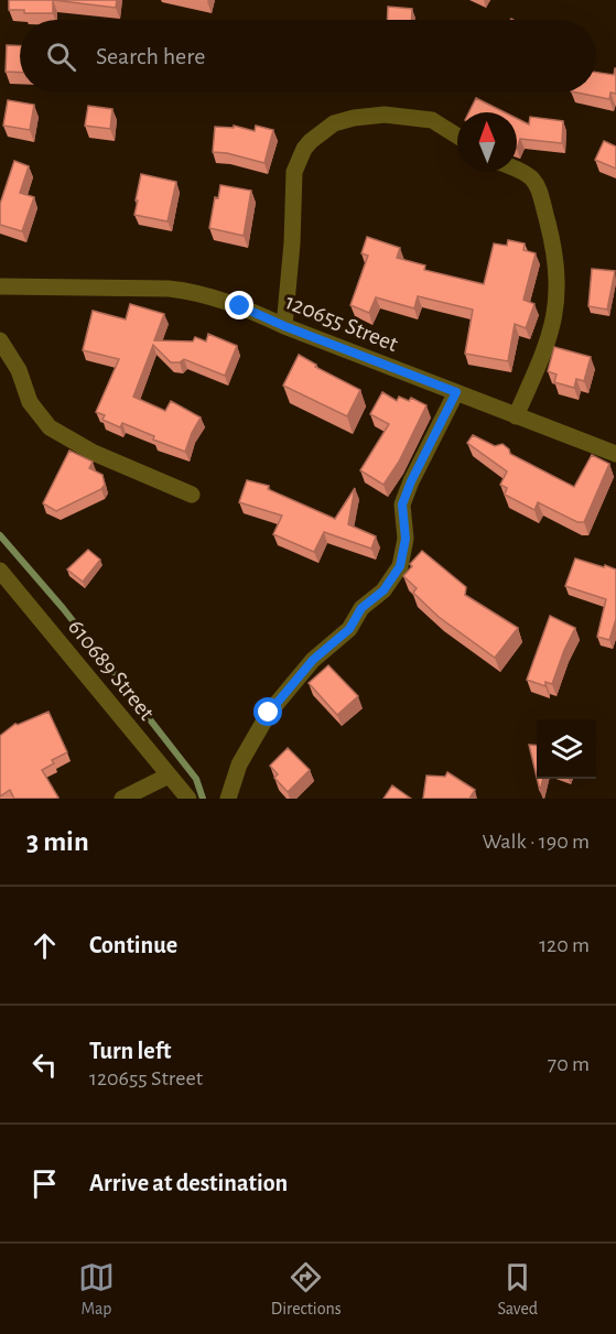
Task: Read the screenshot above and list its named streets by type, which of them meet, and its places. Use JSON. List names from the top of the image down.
{
  "streets": {
    "street": ["120655 Street", "610689 Street"]
  },
  "north": "top",
  "page": {
    "search": "Search here",
    "heading": ["3 min", "Walk · 190 m"],
    "list": [
      ["Continue", "120 m"],
      ["Turn left", "120655 Street", "70 m"],
      "Arrive at destination"
    ],
    "nav": ["Map", "Directions", "Saved"]
  }
}
